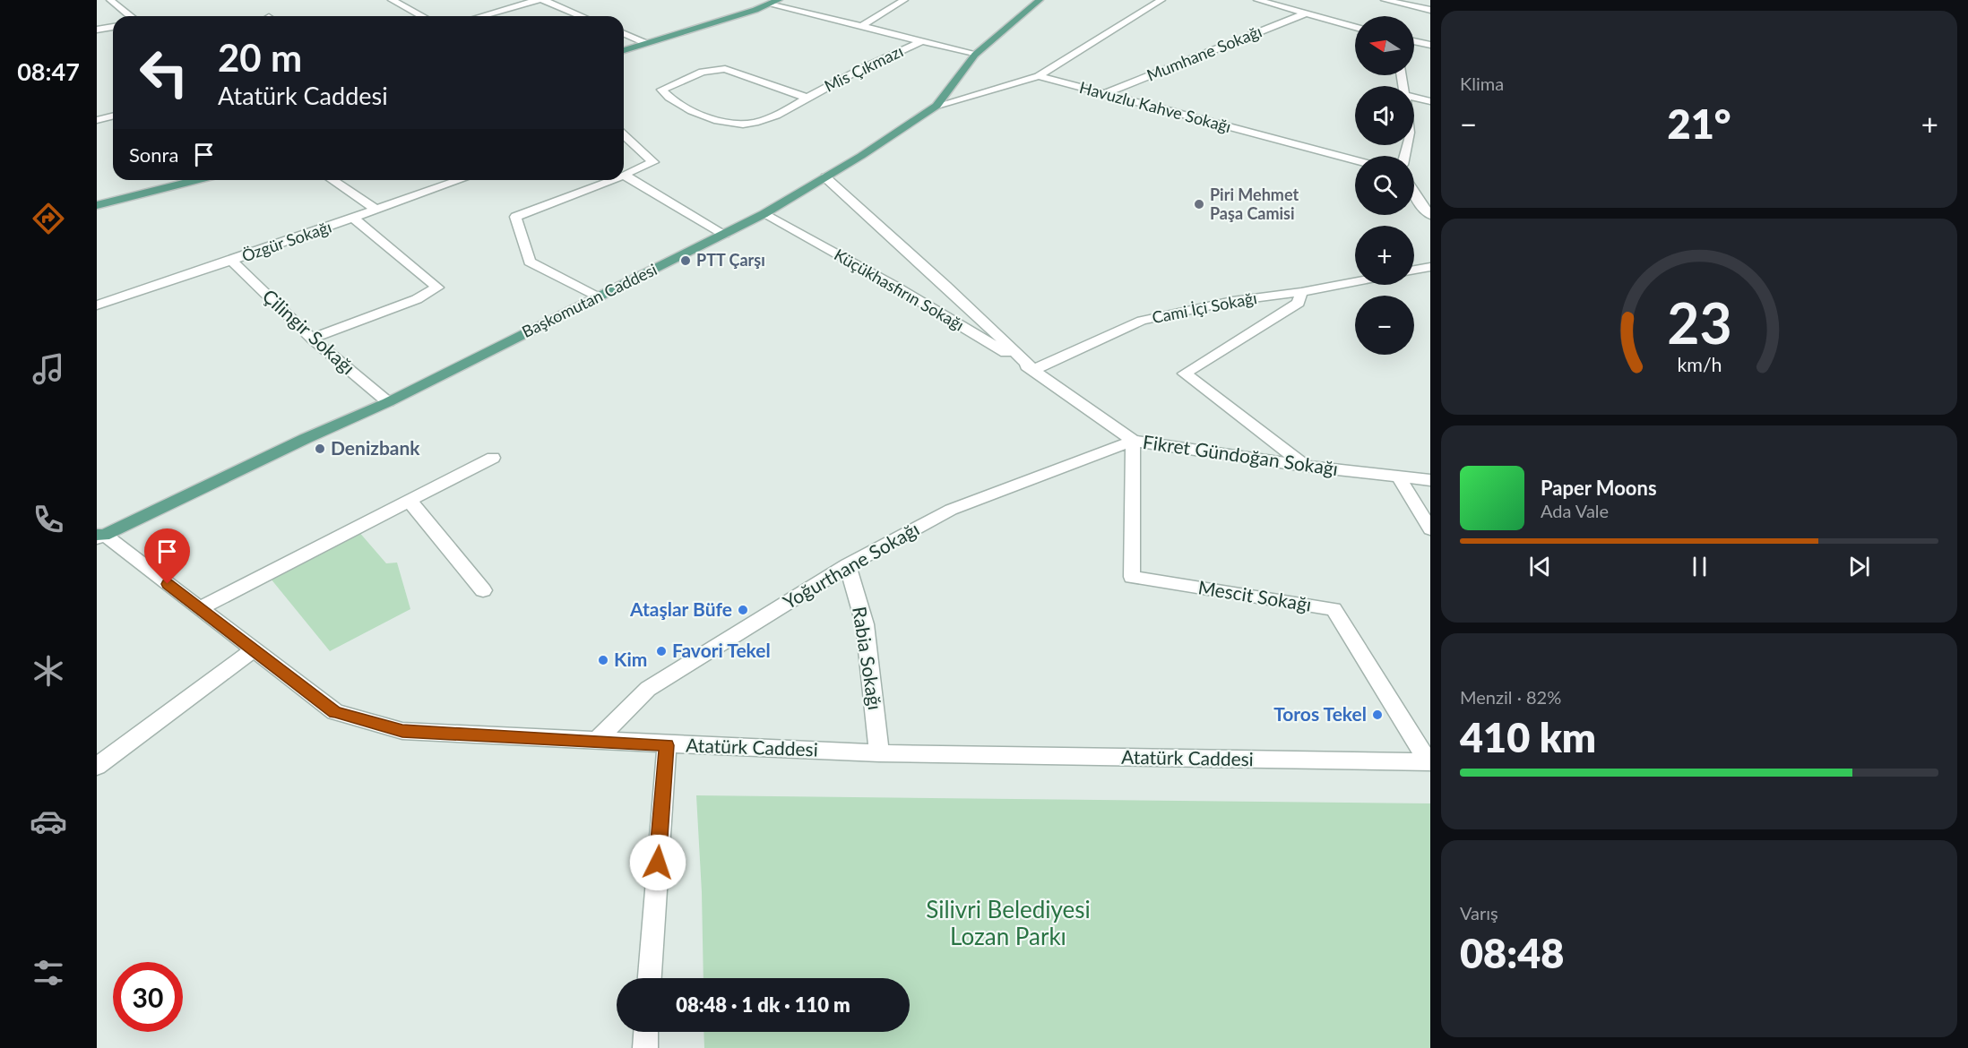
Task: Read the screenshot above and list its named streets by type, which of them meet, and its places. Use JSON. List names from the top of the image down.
{
  "streets": {
    "main road": ["Başkomutan Caddesi"],
    "street": [
      "Mumhane Sokağı",
      "Mis Çıkmazı",
      "Havuzlu Kahve Sokağı",
      "Özgür Sokağı",
      "Küçükhasfırın Sokağı",
      "Cami İçi Sokağı",
      "Çilingir Sokağı",
      "Fikret Gündoğan Sokağı",
      "Yoğurthane Sokağı",
      "Mescit Sokağı",
      "Rabia Sokağı",
      "Atatürk Caddesi"
    ]
  },
  "crossings": [
    ["Mumhane Sokağı", "Havuzlu Kahve Sokağı"],
    ["Özgür Sokağı", "Çilingir Sokağı"],
    ["Küçükhasfırın Sokağı", "Başkomutan Caddesi"],
    ["Küçükhasfırın Sokağı", "Cami İçi Sokağı"],
    ["Küçükhasfırın Sokağı", "Fikret Gündoğan Sokağı"],
    ["Başkomutan Caddesi", "Çilingir Sokağı"],
    ["Başkomutan Caddesi", "Fikret Gündoğan Sokağı"],
    ["Başkomutan Caddesi", "Atatürk Caddesi"],
    ["Cami İçi Sokağı", "Fikret Gündoğan Sokağı"],
    ["Fikret Gündoğan Sokağı", "Yoğurthane Sokağı"],
    ["Fikret Gündoğan Sokağı", "Mescit Sokağı"],
    ["Yoğurthane Sokağı", "Mescit Sokağı"],
    ["Yoğurthane Sokağı", "Rabia Sokağı"],
    ["Yoğurthane Sokağı", "Atatürk Caddesi"],
    ["Mescit Sokağı", "Atatürk Caddesi"],
    ["Rabia Sokağı", "Atatürk Caddesi"]
  ],
  "parks": ["Silivri Belediyesi Lozan Parkı"],
  "places": [
    "Piri Mehmet Paşa Camisi",
    "PTT Çarşı",
    "Denizbank",
    "Ataşlar Büfe",
    "Favori Tekel",
    "Kim",
    "Toros Tekel"
  ],
  "north": "left",
  "page": {
    "tabs": "08:47",
    "tile": [
      "Klima",
      ["Menzil · 82%", "410 km"],
      ["Varış", "08:48"]
    ],
    "map_buttons": ["+", "−"],
    "turn": ["20 m", "Atatürk Caddesi"],
    "heat": ["−", "21°", "+"],
    "then": "Sonra",
    "song": ["Paper Moons", "Ada Vale"],
    "limit": "30",
    "trip": "08:48 · 1 dk · 110 m",
    "gauge": ["23", "km/h"]
  }
}
